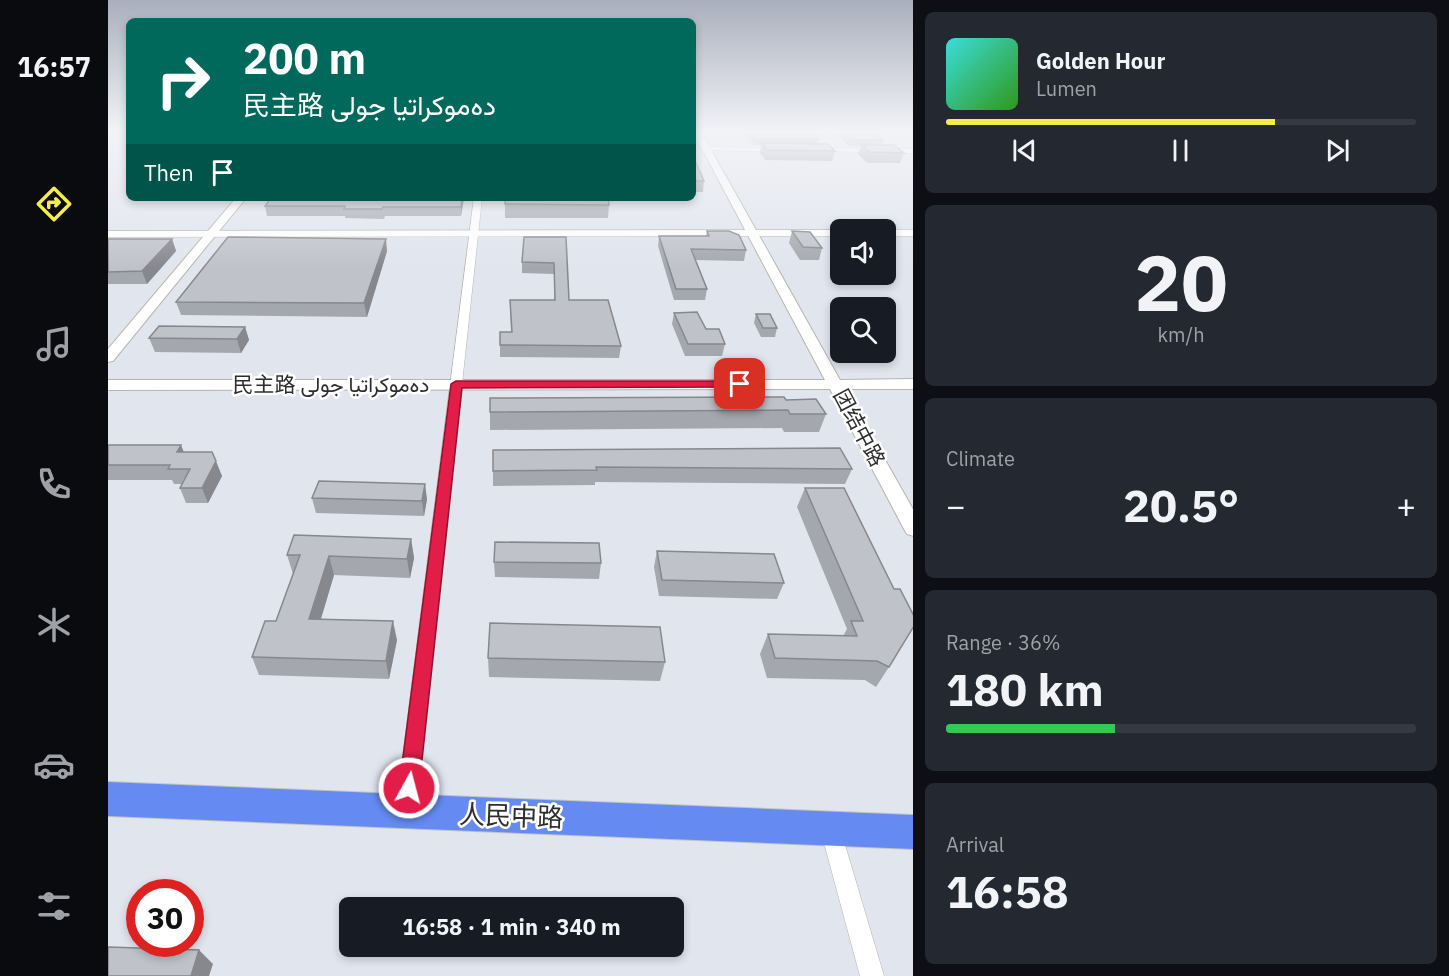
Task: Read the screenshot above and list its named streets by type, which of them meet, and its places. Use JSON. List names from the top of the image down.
{
  "streets": {
    "highway": ["人民中路"],
    "street": ["民主路 دەموكراتيا جولى", "团结中路"]
  },
  "crossings": [
    ["民主路 دەموكراتيا جولى", "团结中路"]
  ],
  "page": {
    "tabs": "16:57",
    "turn": ["200 m", "民主路 دەموكراتيا جولى"],
    "song": ["Golden Hour", "Lumen"],
    "then": "Then",
    "tile": [
      ["20", "km/h"],
      "Climate",
      ["Range · 36%", "180 km"],
      ["Arrival", "16:58"]
    ],
    "heat": ["−", "20.5°", "+"],
    "limit": "30",
    "trip": "16:58 · 1 min · 340 m"
  }
}
